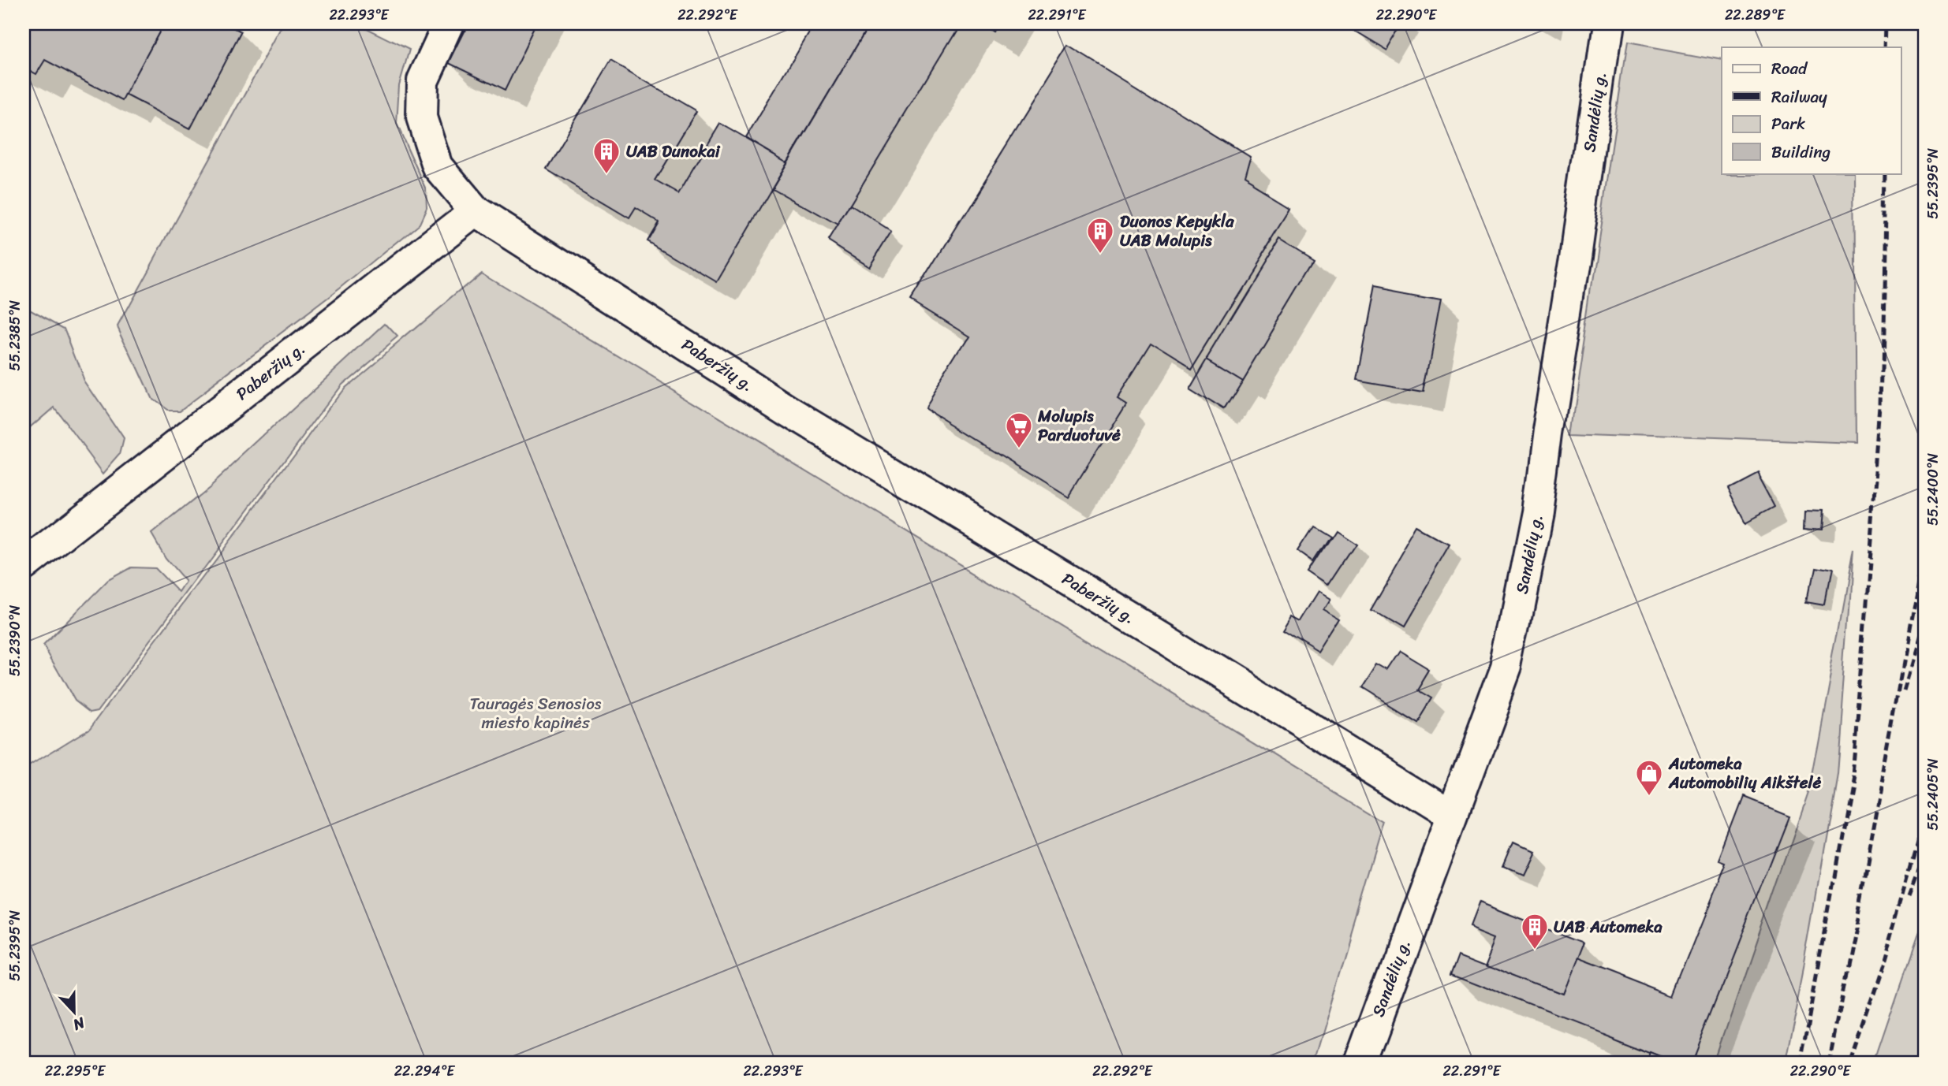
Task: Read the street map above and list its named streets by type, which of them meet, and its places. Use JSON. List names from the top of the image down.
{
  "streets": {
    "street": ["Sandėlių g.", "Paberžių g."]
  },
  "crossings": [
    ["Sandėlių g.", "Paberžių g."]
  ],
  "parks": ["Tauragės Senosios miesto kapinės"],
  "places": {
    "building": ["UAB Dunokai", "Duonos Kepykla UAB Molupis", "UAB Automeka"],
    "supermarket": ["Molupis Parduotuvė"],
    "shop": ["Automeka Automobilių Aikštelė"]
  },
  "legend": [
    "Road",
    "Railway",
    "Park",
    "Building"
  ],
  "north": "bottom",
  "coordinates": [
    "22.293°E",
    "22.292°E",
    "22.291°E",
    "22.290°E",
    "22.289°E",
    "55.2395°N",
    "55.2385°N",
    "55.2400°N",
    "55.2390°N",
    "55.2405°N",
    "22.295°E",
    "22.294°E"
  ]
}
